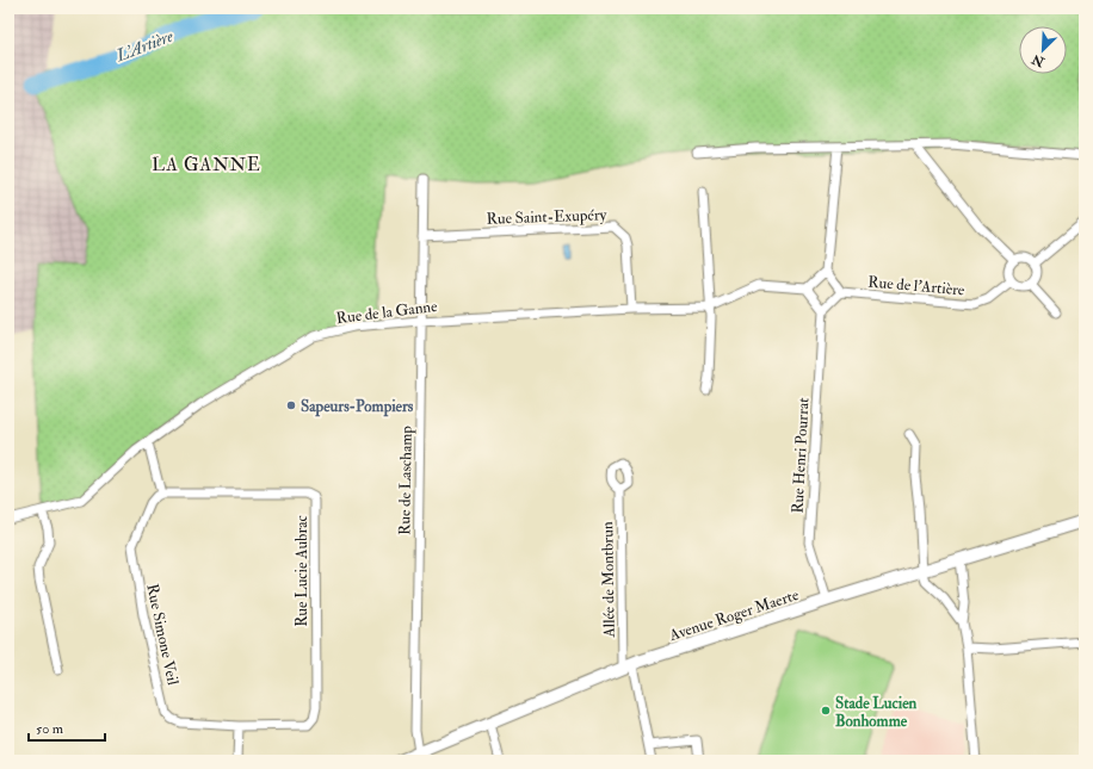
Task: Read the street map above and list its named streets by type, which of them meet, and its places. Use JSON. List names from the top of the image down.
{
  "streets": {
    "main road": ["Avenue Roger Maerte"],
    "street": [
      "Rue Saint-Exupéry",
      "Rue de l'Artière",
      "Rue de la Ganne",
      "Rue Henri Pourrat",
      "Rue de Laschamp",
      "Rue Lucie Aubrac",
      "Allée de Montbrun",
      "Rue Simone Veil"
    ]
  },
  "crossings": [
    ["Rue Saint-Exupéry", "Rue de la Ganne"],
    ["Rue Saint-Exupéry", "Rue de Laschamp"],
    ["Rue de la Ganne", "Rue de Laschamp"],
    ["Rue Henri Pourrat", "Avenue Roger Maerte"],
    ["Rue de Laschamp", "Avenue Roger Maerte"],
    ["Rue Lucie Aubrac", "Rue Simone Veil"],
    ["Allée de Montbrun", "Avenue Roger Maerte"]
  ],
  "districts": ["LA GANNE"],
  "water": ["L'Artière"],
  "places": ["Sapeurs-Pompiers", "Stade Lucien Bonhomme"],
  "scale_bar": "50 m",
  "north": "bottom left"
}
